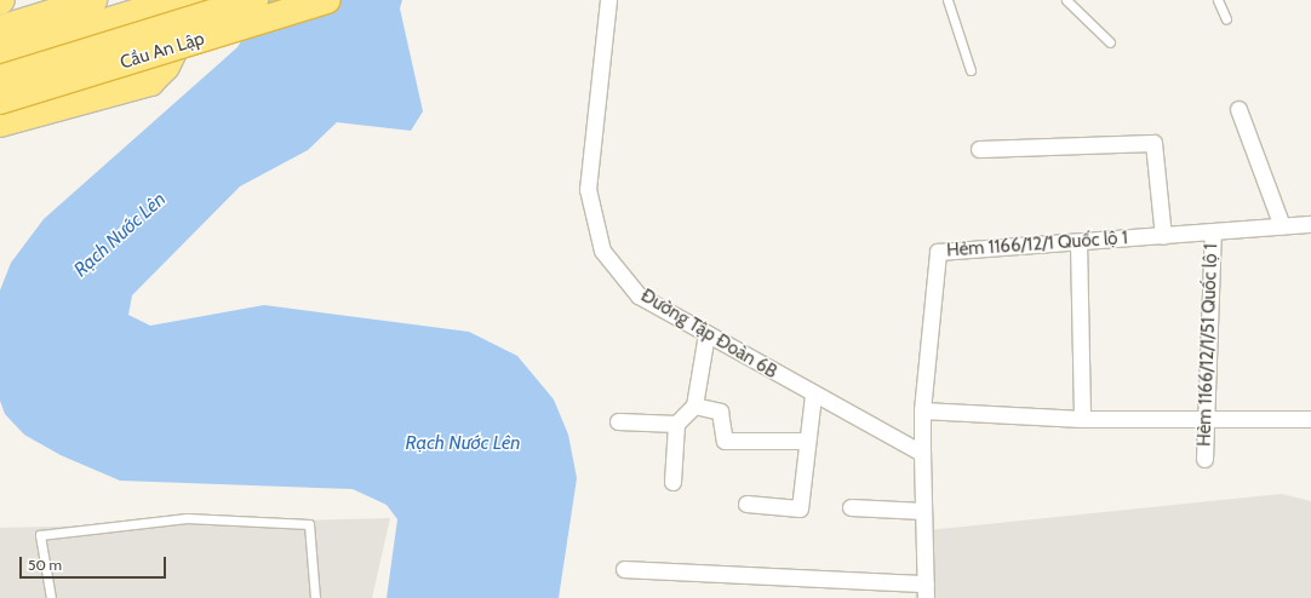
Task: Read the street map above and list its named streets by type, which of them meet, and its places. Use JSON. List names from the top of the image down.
{
  "streets": {
    "highway": ["Cầu An Lập"],
    "street": ["Hẻm 1166/12/1 Quốc lộ 1", "Đường Tập Đoàn 6B", "Hẻm 1166/12/1/51 Quốc lộ 1"]
  },
  "crossings": [
    ["Hẻm 1166/12/1 Quốc lộ 1", "Đường Tập Đoàn 6B"],
    ["Hẻm 1166/12/1 Quốc lộ 1", "Hẻm 1166/12/1/51 Quốc lộ 1"]
  ],
  "water": ["Rạch Nước Lên"],
  "scale_bar": "50 m"
}
